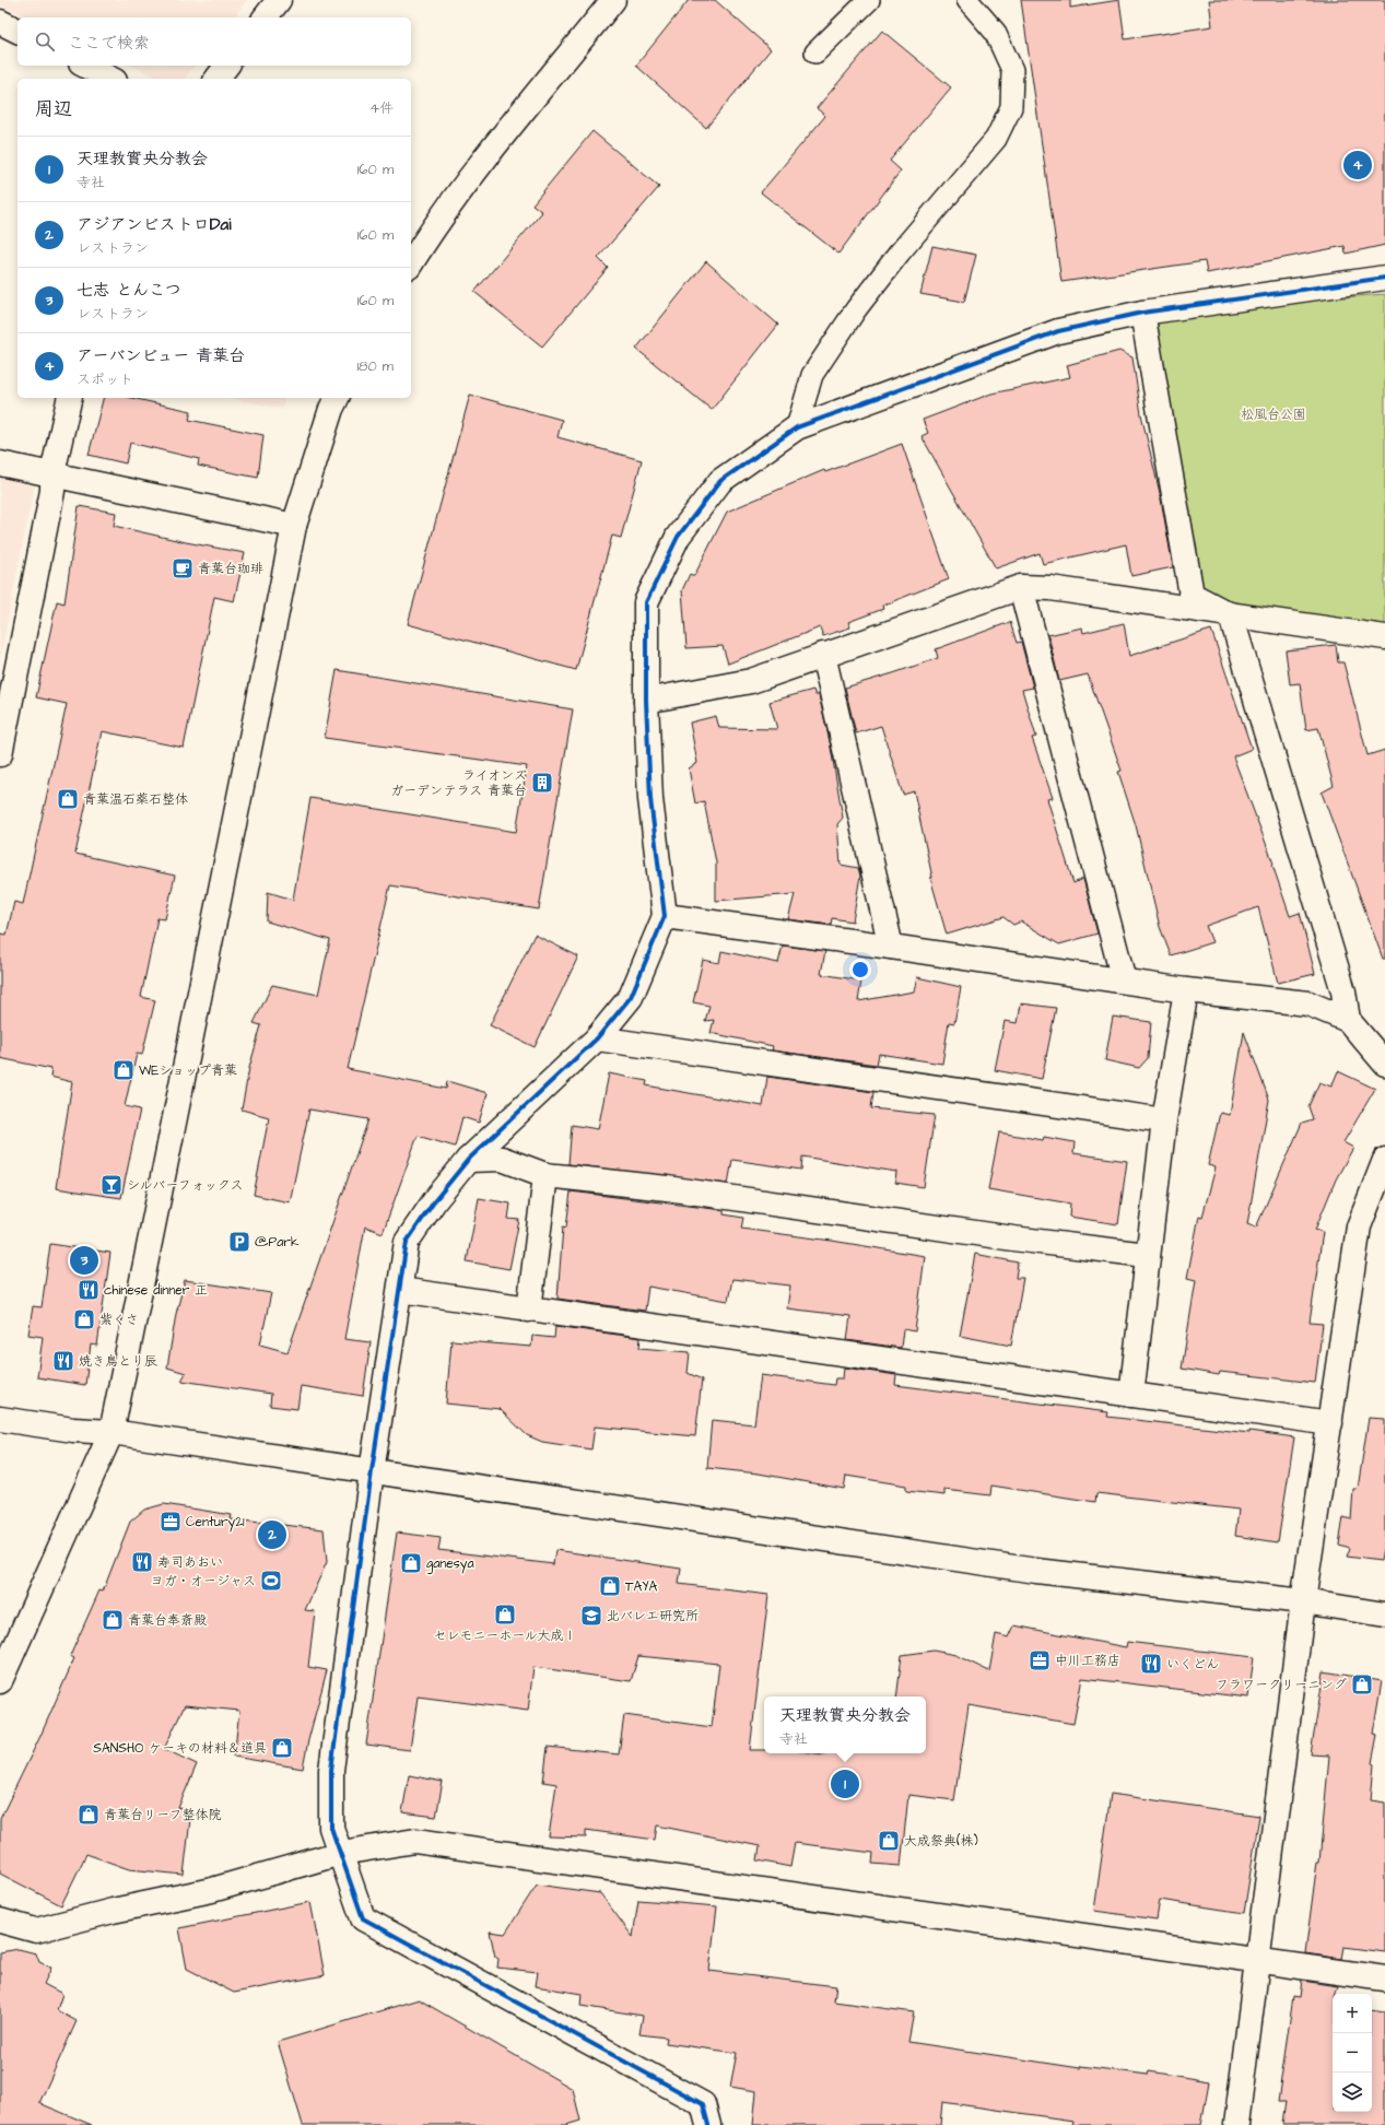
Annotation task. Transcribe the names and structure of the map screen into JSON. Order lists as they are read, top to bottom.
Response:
{
  "parks": ["松風台公園"],
  "places": {
    "cafe": ["青葉台珈琲"],
    "building": ["ライオンズ ガーデンテラス 青葉台"],
    "shop": [
      "青葉温石薬石整体",
      "WEショップ青葉",
      "紫くさ",
      "ganesya",
      "TAYA",
      "セレモニーホール大成Ｉ",
      "青葉台奉斎殿",
      "フラワークリーニング",
      "SANSHO ケーキの材料＆道具",
      "青葉台リーフ整体院",
      "大成祭典(株)"
    ],
    "bar": ["シルバーフォックス"],
    "parking": ["@Park"],
    "restaurant": [
      "chinese dinner 正",
      "焼き鳥とり辰",
      "寿司あおい",
      "いくどん"
    ],
    "office": ["Century21", "中川工務店"],
    "sports": ["ヨガ・オージャス"],
    "school or university": ["北バレエ研究所"]
  },
  "page": {
    "search": "ここで検索",
    "heading": ["周辺", "4件"],
    "list": [
      {
        "mark": "1",
        "name": "天理教實央分教会",
        "note": "寺社",
        "value": "160 m"
      },
      {
        "mark": "2",
        "name": "アジアンビストロDai",
        "note": "レストラン",
        "value": "160 m"
      },
      {
        "mark": "3",
        "name": "七志 とんこつ",
        "note": "レストラン",
        "value": "160 m"
      },
      {
        "mark": "4",
        "name": "アーバンビュー 青葉台",
        "note": "スポット",
        "value": "180 m"
      }
    ],
    "pins": [
      "4",
      "3",
      "2",
      "1"
    ],
    "popup": ["天理教實央分教会", "寺社"],
    "map_buttons": ["+", "−"]
  }
}
